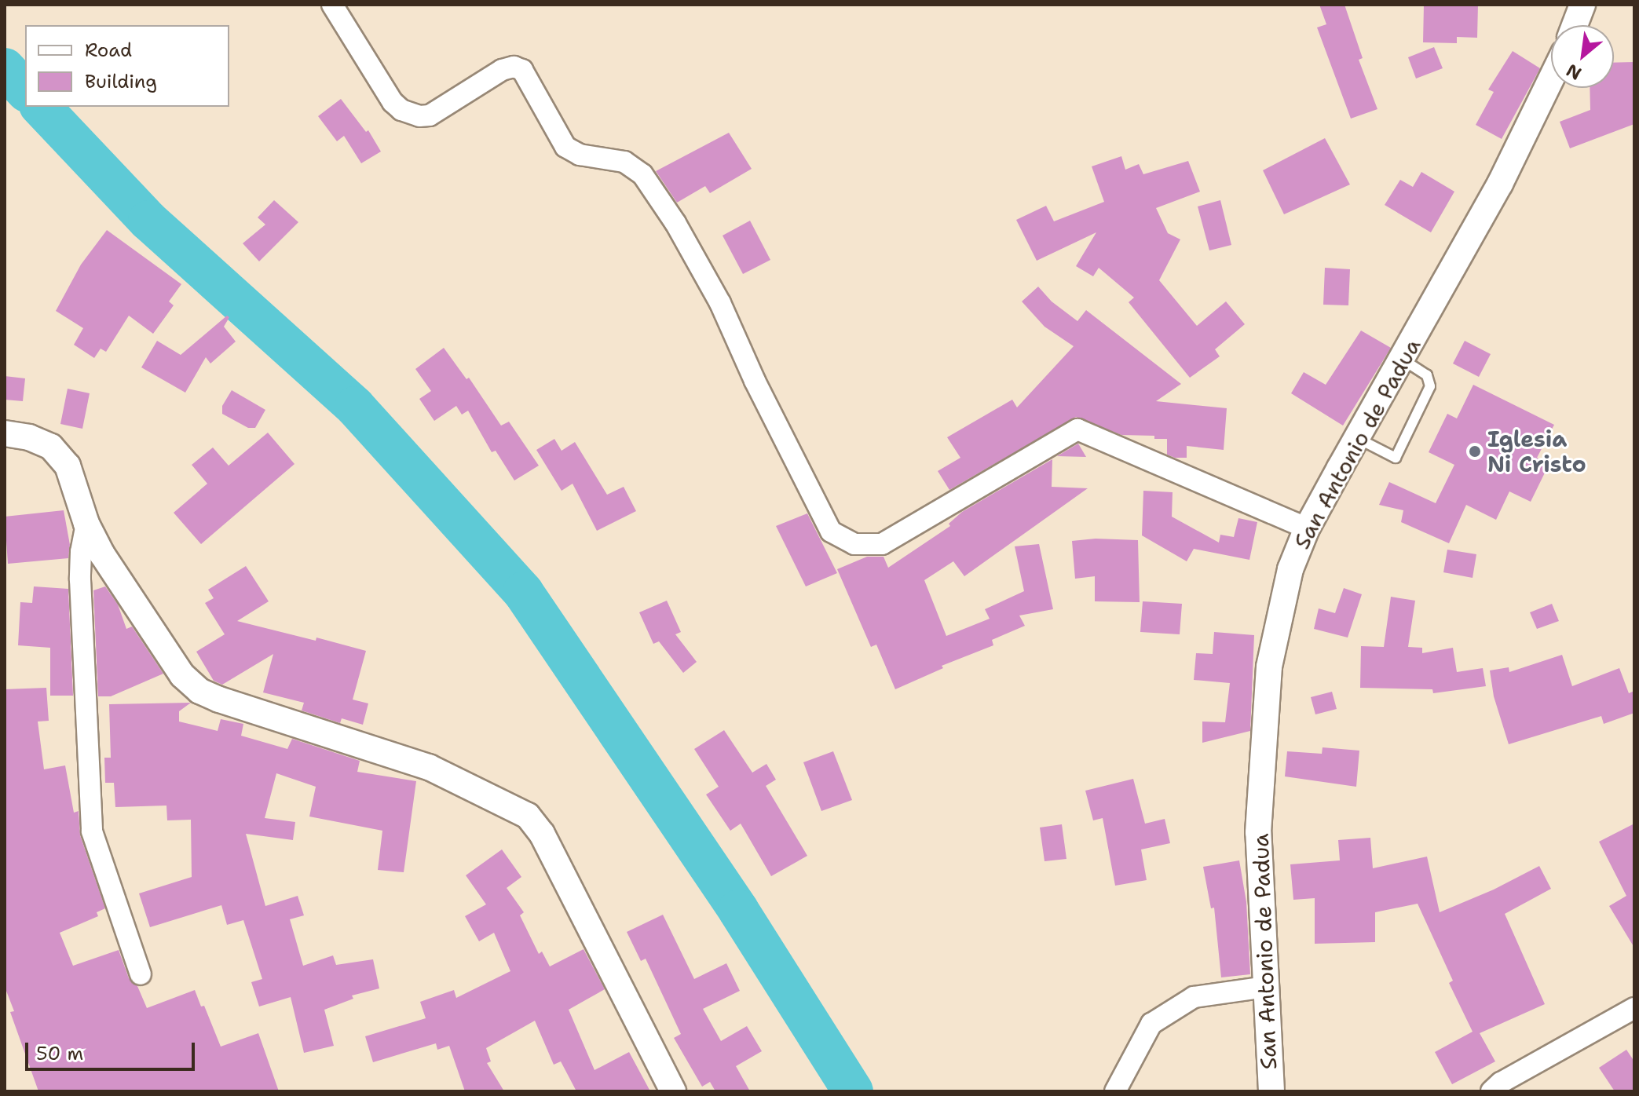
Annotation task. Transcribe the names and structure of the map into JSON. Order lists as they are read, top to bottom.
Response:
{
  "streets": {
    "street": ["San Antonio de Padua"]
  },
  "places": ["Iglesia Ni Cristo"],
  "legend": ["Road", "Building"],
  "scale_bar": "50 m",
  "north": "bottom left"
}
